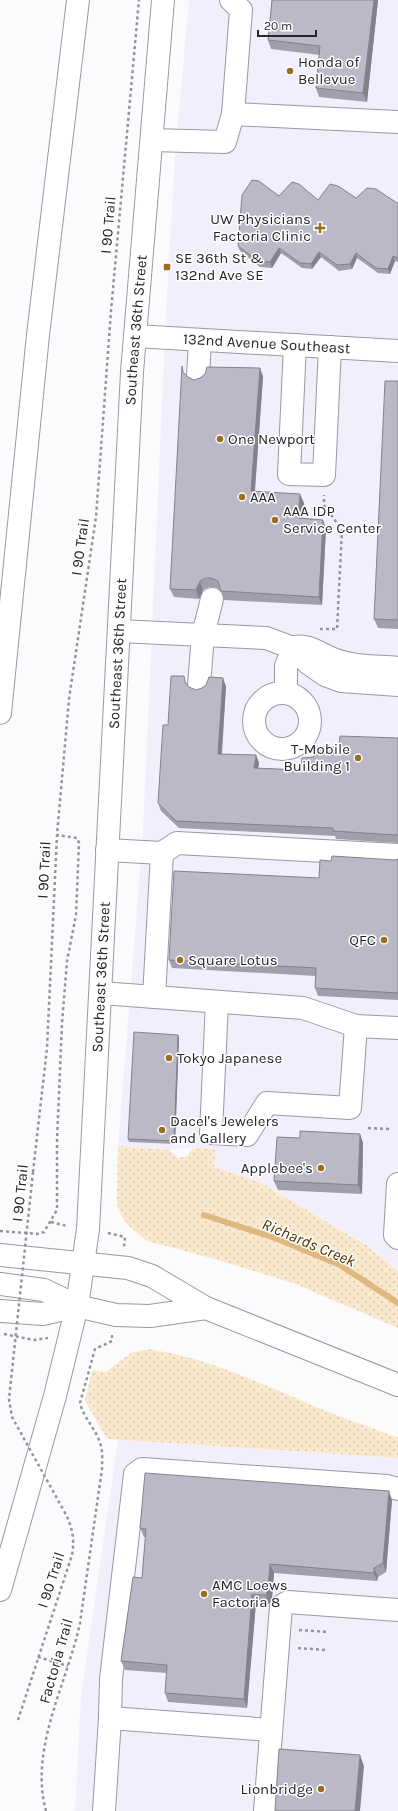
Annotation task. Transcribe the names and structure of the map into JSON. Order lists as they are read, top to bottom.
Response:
{
  "streets": {
    "main road": ["Southeast 36th Street", "132nd Avenue Southeast"],
    "path": ["I 90 Trail", "Factoria Trail"]
  },
  "crossings": [
    ["Southeast 36th Street", "132nd Avenue Southeast"]
  ],
  "water": ["Richards Creek"],
  "places": {
    "other": [
      "Honda of Bellevue",
      "One Newport",
      "AAA",
      "AAA IDP Service Center",
      "T-Mobile Building 1",
      "QFC",
      "Square Lotus",
      "Tokyo Japanese",
      "Dacel's Jewelers and Gallery",
      "Applebee's",
      "AMC Loews Factoria 8",
      "Lionbridge"
    ],
    "health": ["UW Physicians Factoria Clinic"],
    "transit": ["SE 36th St & 132nd Ave SE"]
  },
  "scale_bar": "20 m"
}
